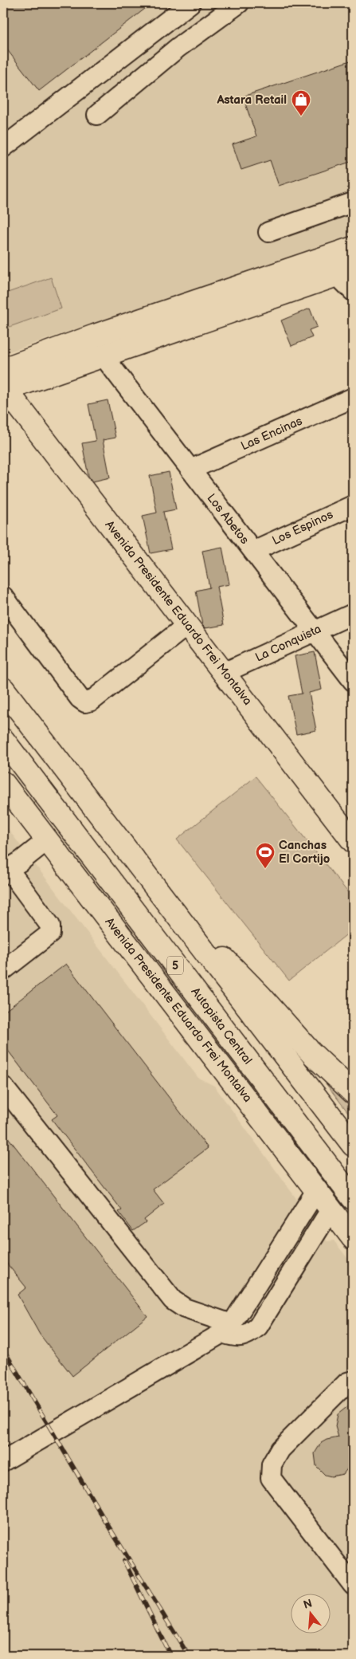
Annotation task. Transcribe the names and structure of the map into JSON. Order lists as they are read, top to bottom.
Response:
{
  "streets": {
    "main road": ["Avenida Presidente Eduardo Frei Montalva", "5", "Autopista Central"],
    "street": [
      "Las Encinas",
      "Los Abetos",
      "Los Espinos",
      "La Conquista"
    ]
  },
  "crossings": [
    ["Las Encinas", "Los Abetos"],
    ["Los Abetos", "Los Espinos"],
    ["Los Abetos", "La Conquista"],
    ["Avenida Presidente Eduardo Frei Montalva", "La Conquista"]
  ],
  "places": {
    "shop": ["Astara Retail"],
    "sports": ["Canchas El Cortijo"]
  },
  "north": "top"
}
